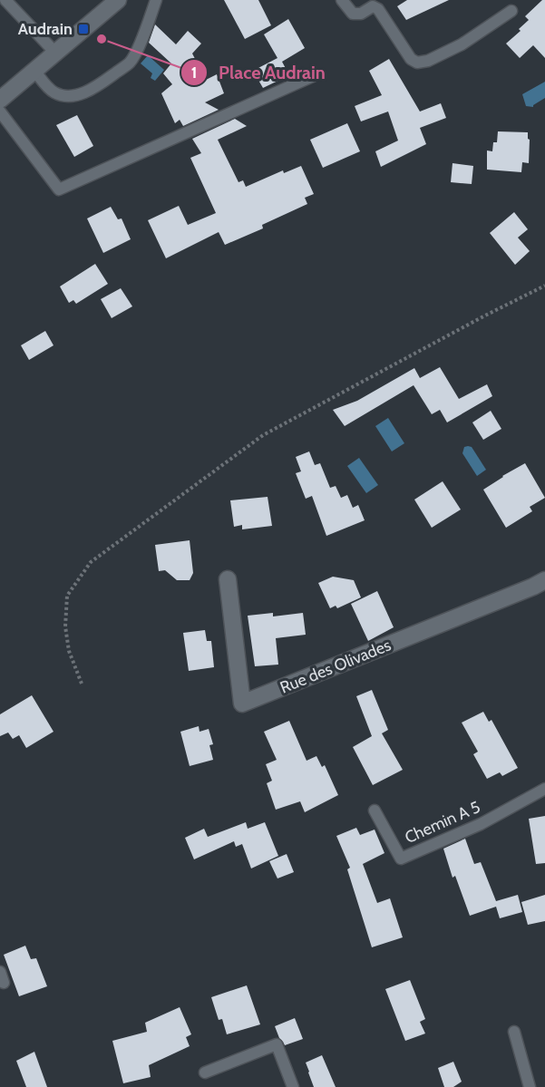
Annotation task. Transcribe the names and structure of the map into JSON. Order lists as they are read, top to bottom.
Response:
{
  "streets": {
    "street": ["Rue des Olivades"],
    "lane": ["Chemin A 5"]
  },
  "places": {
    "transit": ["Audrain"],
    "other": ["Place Audrain"]
  }
}
